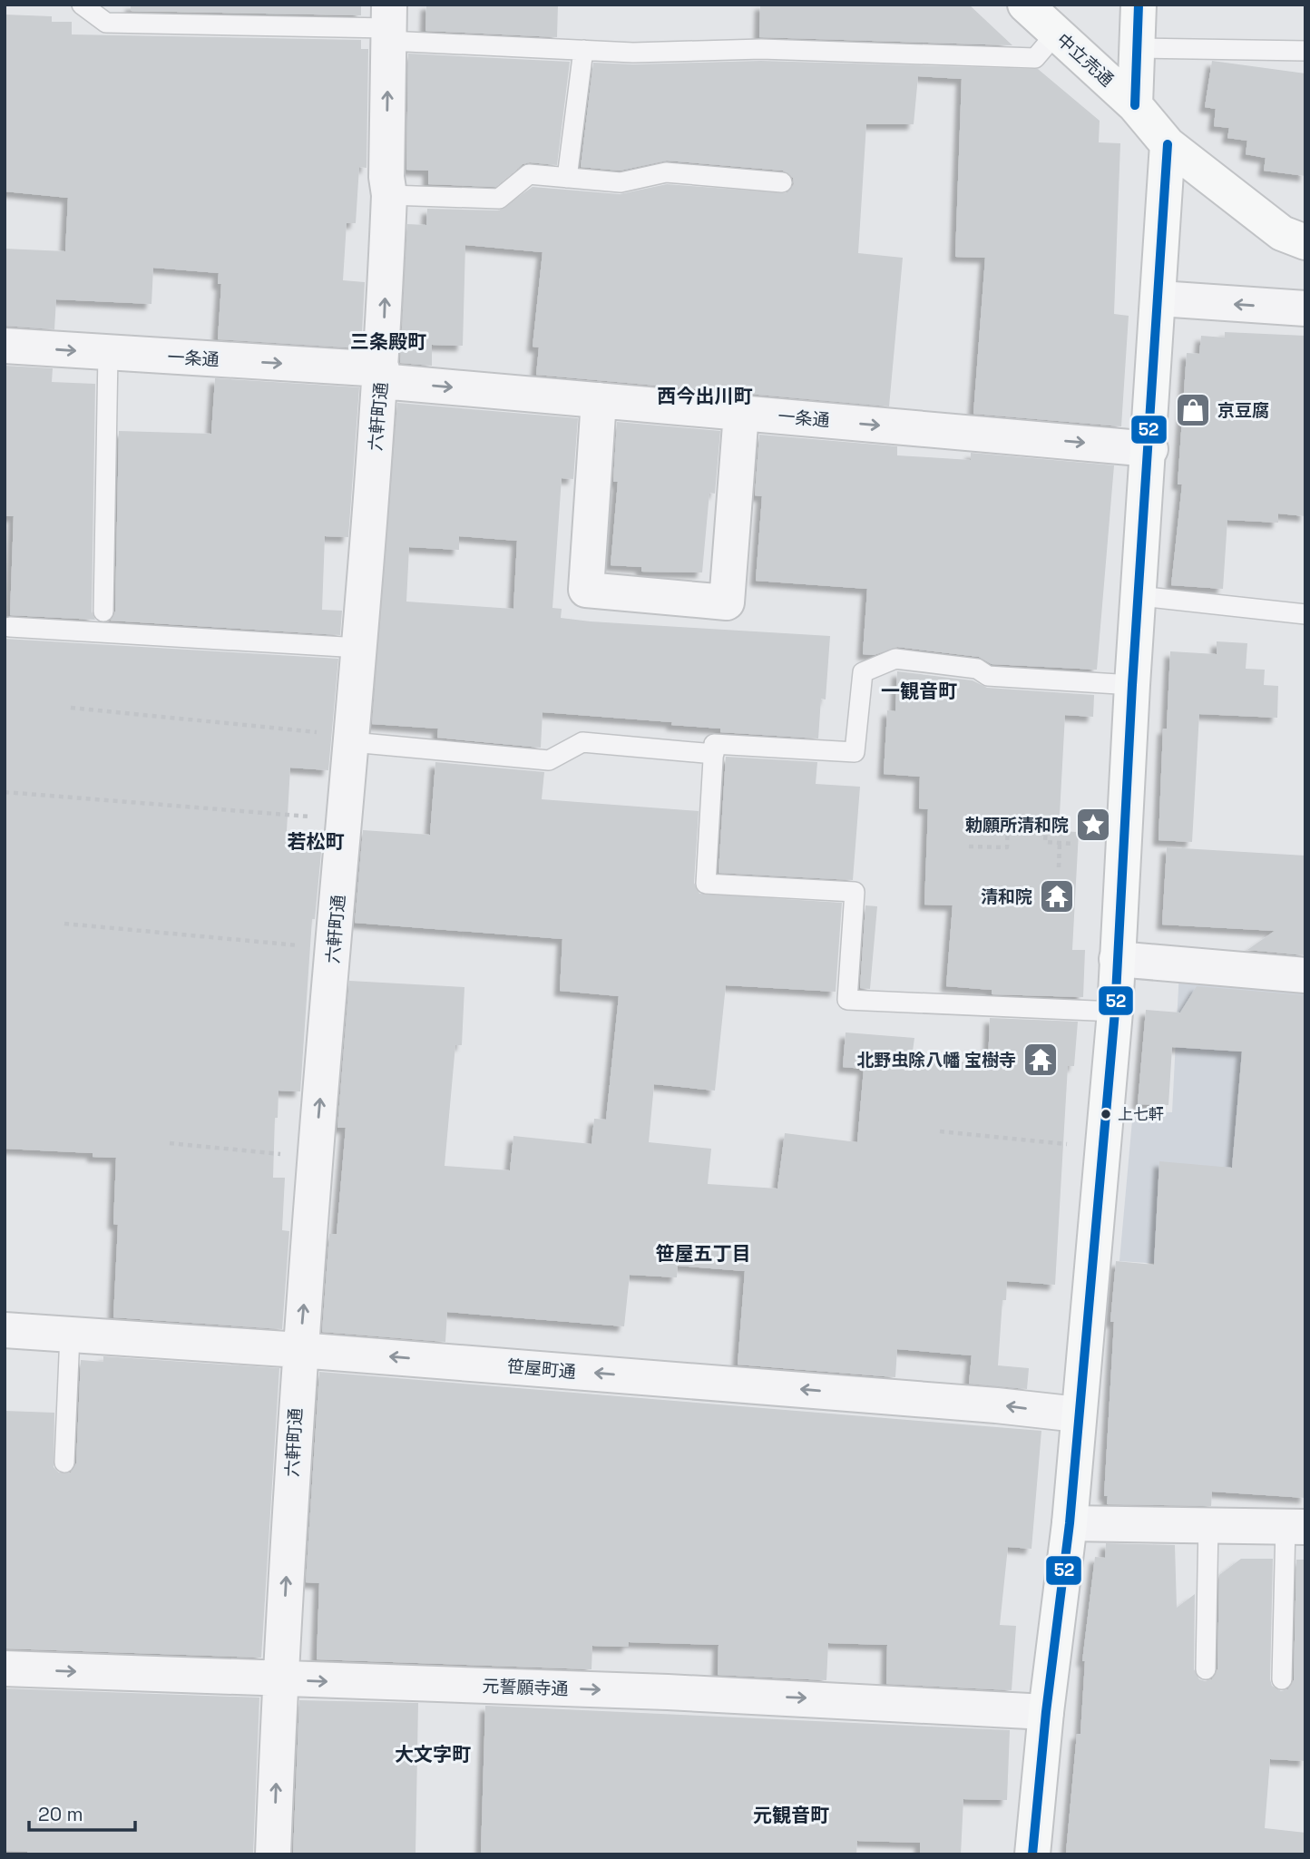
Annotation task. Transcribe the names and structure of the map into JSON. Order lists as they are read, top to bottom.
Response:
{
  "streets": {
    "street": [
      "中立売通",
      "一条通",
      "六軒町通",
      "笹屋町通",
      "元誓願寺通"
    ]
  },
  "crossings": [
    ["一条通", "六軒町通"],
    ["六軒町通", "笹屋町通"],
    ["六軒町通", "元誓願寺通"]
  ],
  "one_way": [
    "一条通",
    "六軒町通",
    "笹屋町通",
    "元誓願寺通"
  ],
  "districts": [
    "三条殿町",
    "西今出川町",
    "一観音町",
    "若松町",
    "笹屋五丁目",
    "大文字町",
    "元観音町"
  ],
  "places": {
    "shop": ["京豆腐"],
    "place": ["勅願所清和院"],
    "temple": ["清和院", "北野虫除八幡 宝樹寺"],
    "other": ["上七軒"]
  },
  "lines": ["transit line 52"],
  "scale_bar": "20 m"
}
